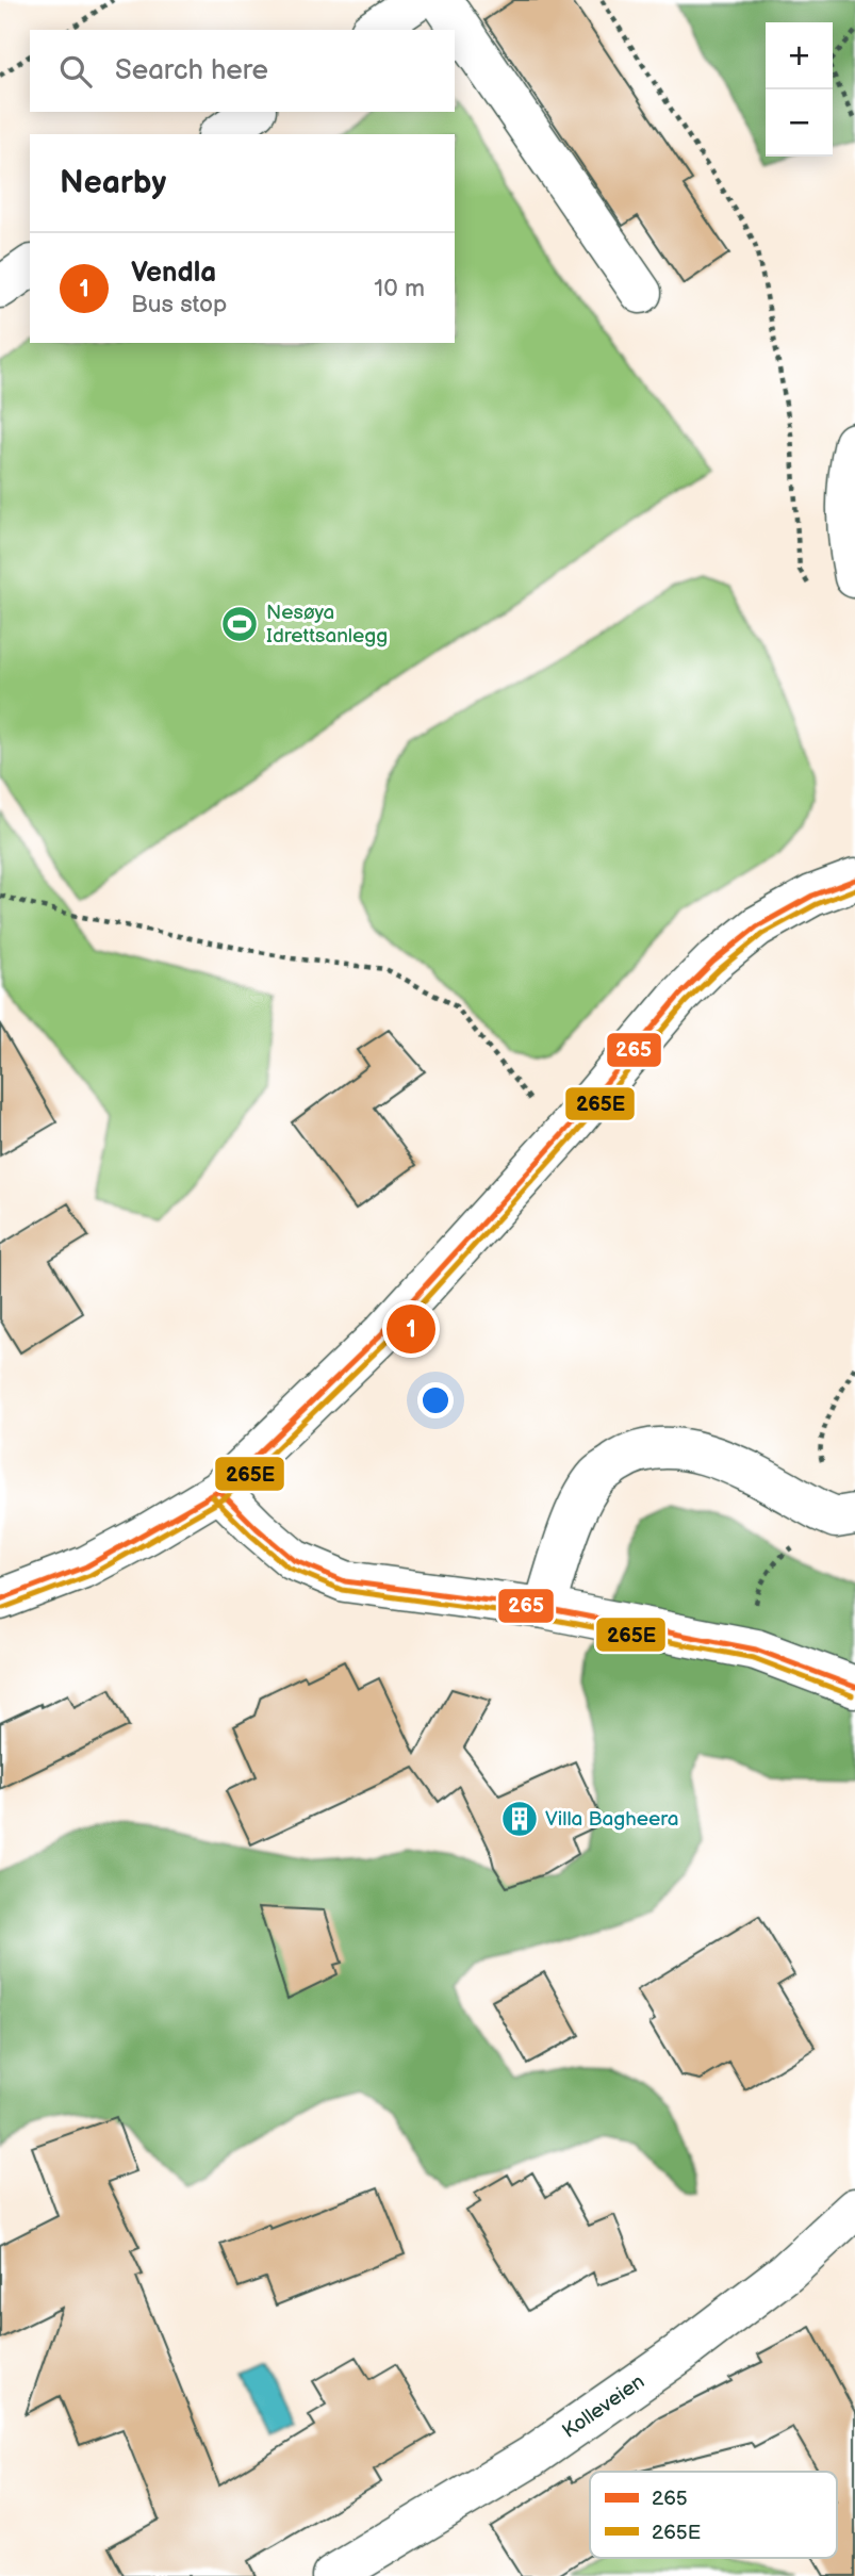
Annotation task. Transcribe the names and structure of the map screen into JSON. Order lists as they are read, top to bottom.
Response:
{
  "streets": {
    "street": ["Kolleveien"]
  },
  "places": {
    "sports": ["Nesøya Idrettsanlegg"],
    "building": ["Villa Bagheera"]
  },
  "lines": ["transit line 265", "transit line 265E"],
  "legend": ["265", "265E"],
  "page": {
    "map_buttons": ["+", "−"],
    "search": "Search here",
    "heading": "Nearby",
    "list": [
      {
        "mark": "1",
        "name": "Vendla",
        "note": "Bus stop",
        "value": "10 m"
      }
    ],
    "pins": "1"
  }
}
